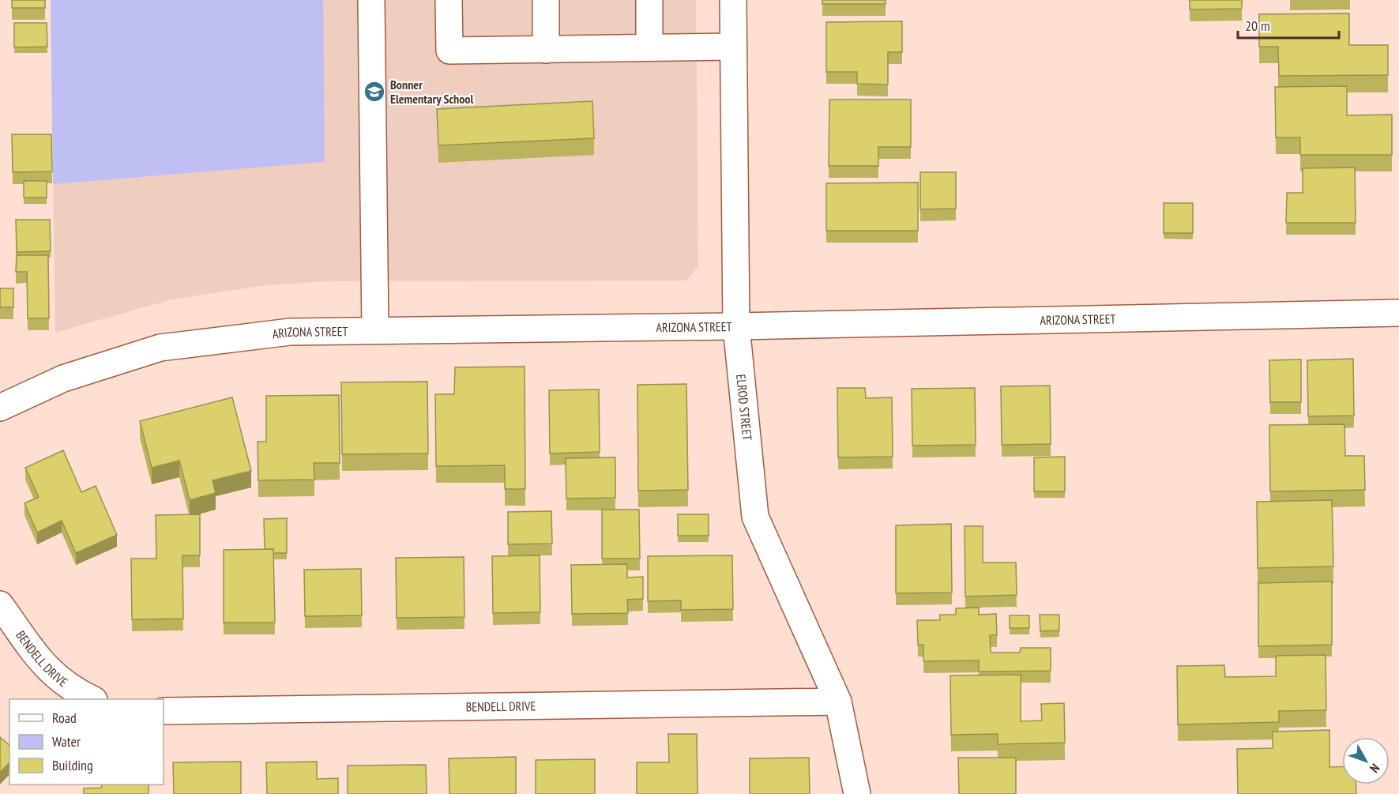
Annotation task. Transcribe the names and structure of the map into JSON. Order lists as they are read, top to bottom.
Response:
{
  "streets": {
    "street": ["ARIZONA STREET", "ELROD STREET", "BENDELL DRIVE"]
  },
  "crossings": [
    ["ARIZONA STREET", "ELROD STREET"],
    ["ELROD STREET", "BENDELL DRIVE"]
  ],
  "places": {
    "school or university": ["Bonner Elementary School"]
  },
  "legend": ["Road", "Water", "Building"],
  "scale_bar": "20 m",
  "north": "bottom right"
}
